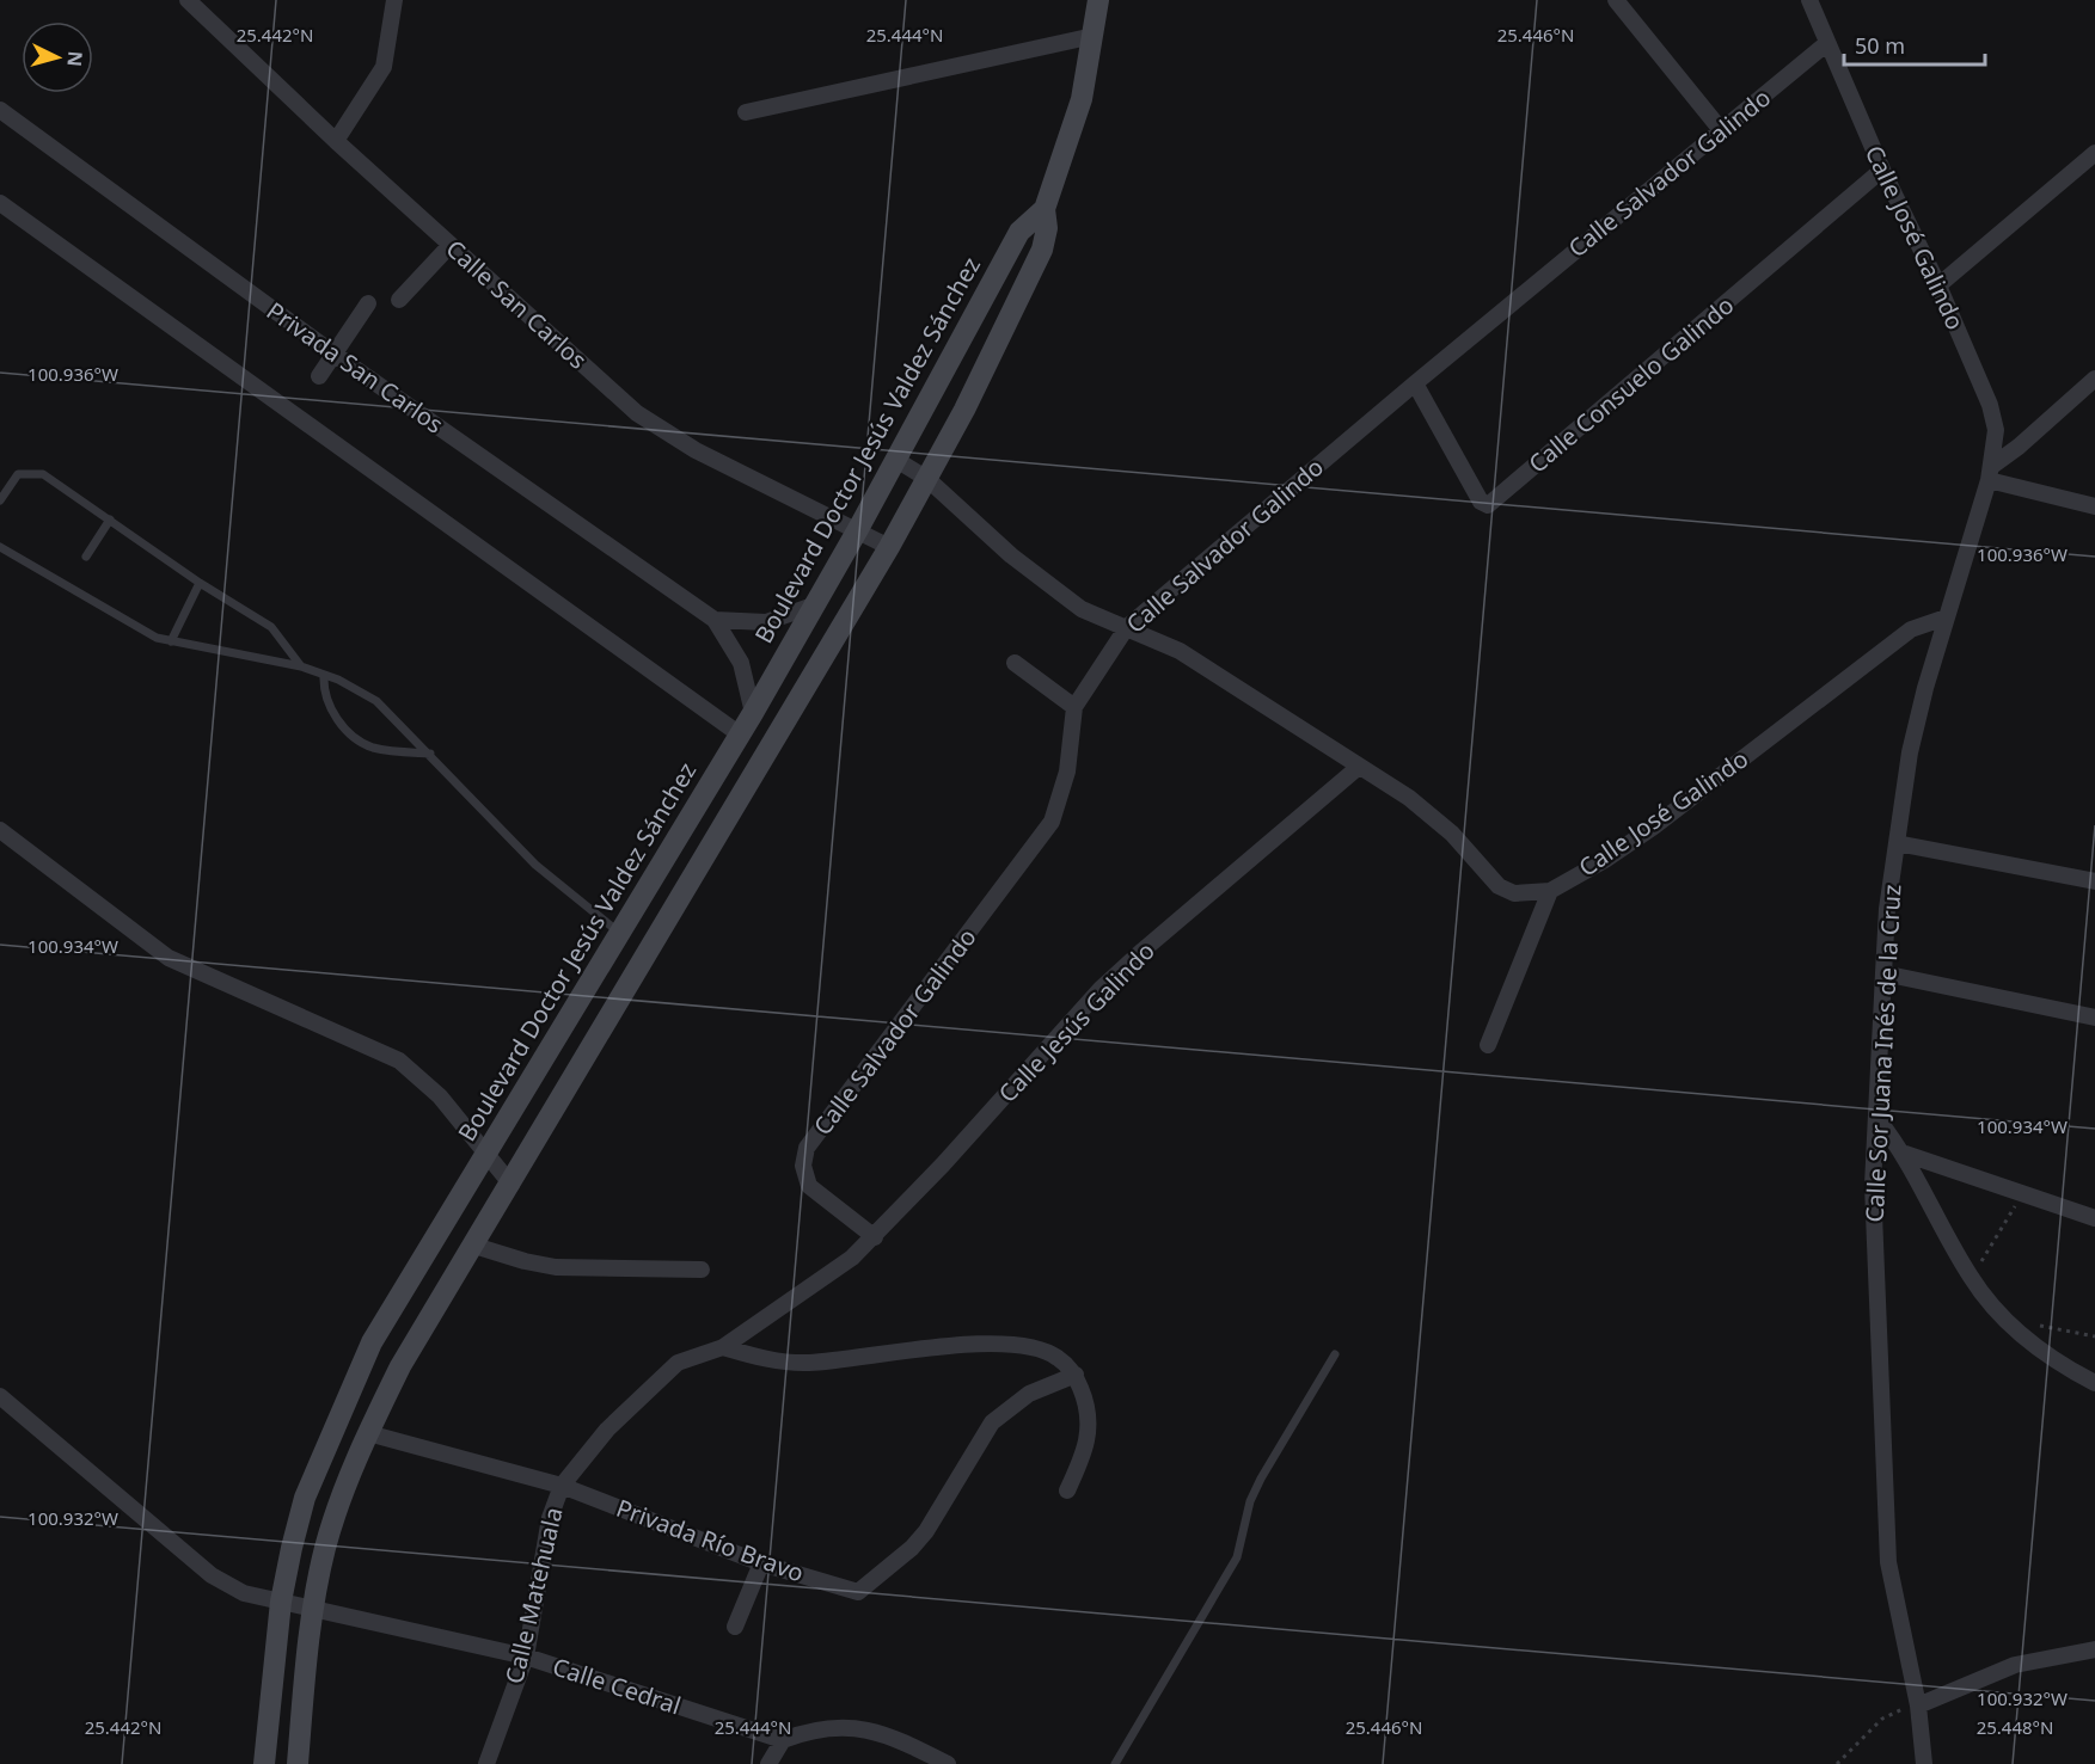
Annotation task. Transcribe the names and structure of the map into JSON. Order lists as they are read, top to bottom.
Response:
{
  "streets": {
    "main road": ["Boulevard Doctor Jesús Valdez Sánchez"],
    "street": [
      "Calle Salvador Galindo",
      "Calle José Galindo",
      "Calle San Carlos",
      "Privada San Carlos",
      "Calle Consuelo Galindo",
      "Calle Jesús Galindo",
      "Calle Sor Juana Inés de la Cruz",
      "Privada Río Bravo",
      "Calle Matehuala",
      "Calle Cedral"
    ]
  },
  "crossings": [
    ["Calle Salvador Galindo", "Calle José Galindo"],
    ["Calle Salvador Galindo", "Calle Consuelo Galindo"],
    ["Calle Salvador Galindo", "Calle Jesús Galindo"],
    ["Calle Salvador Galindo", "Calle Matehuala"],
    ["Calle José Galindo", "Calle Consuelo Galindo"],
    ["Calle José Galindo", "Boulevard Doctor Jesús Valdez Sánchez"],
    ["Calle José Galindo", "Calle Jesús Galindo"],
    ["Calle José Galindo", "Calle Sor Juana Inés de la Cruz"],
    ["Calle San Carlos", "Boulevard Doctor Jesús Valdez Sánchez"],
    ["Privada San Carlos", "Boulevard Doctor Jesús Valdez Sánchez"],
    ["Boulevard Doctor Jesús Valdez Sánchez", "Privada Río Bravo"],
    ["Boulevard Doctor Jesús Valdez Sánchez", "Calle Cedral"],
    ["Calle Jesús Galindo", "Calle Matehuala"],
    ["Privada Río Bravo", "Calle Matehuala"],
    ["Calle Matehuala", "Calle Cedral"]
  ],
  "scale_bar": "50 m",
  "north": "right",
  "coordinates": [
    "25.442°N",
    "25.444°N",
    "25.446°N",
    "100.936°W",
    "100.934°W",
    "100.932°W",
    "25.448°N"
  ]
}
